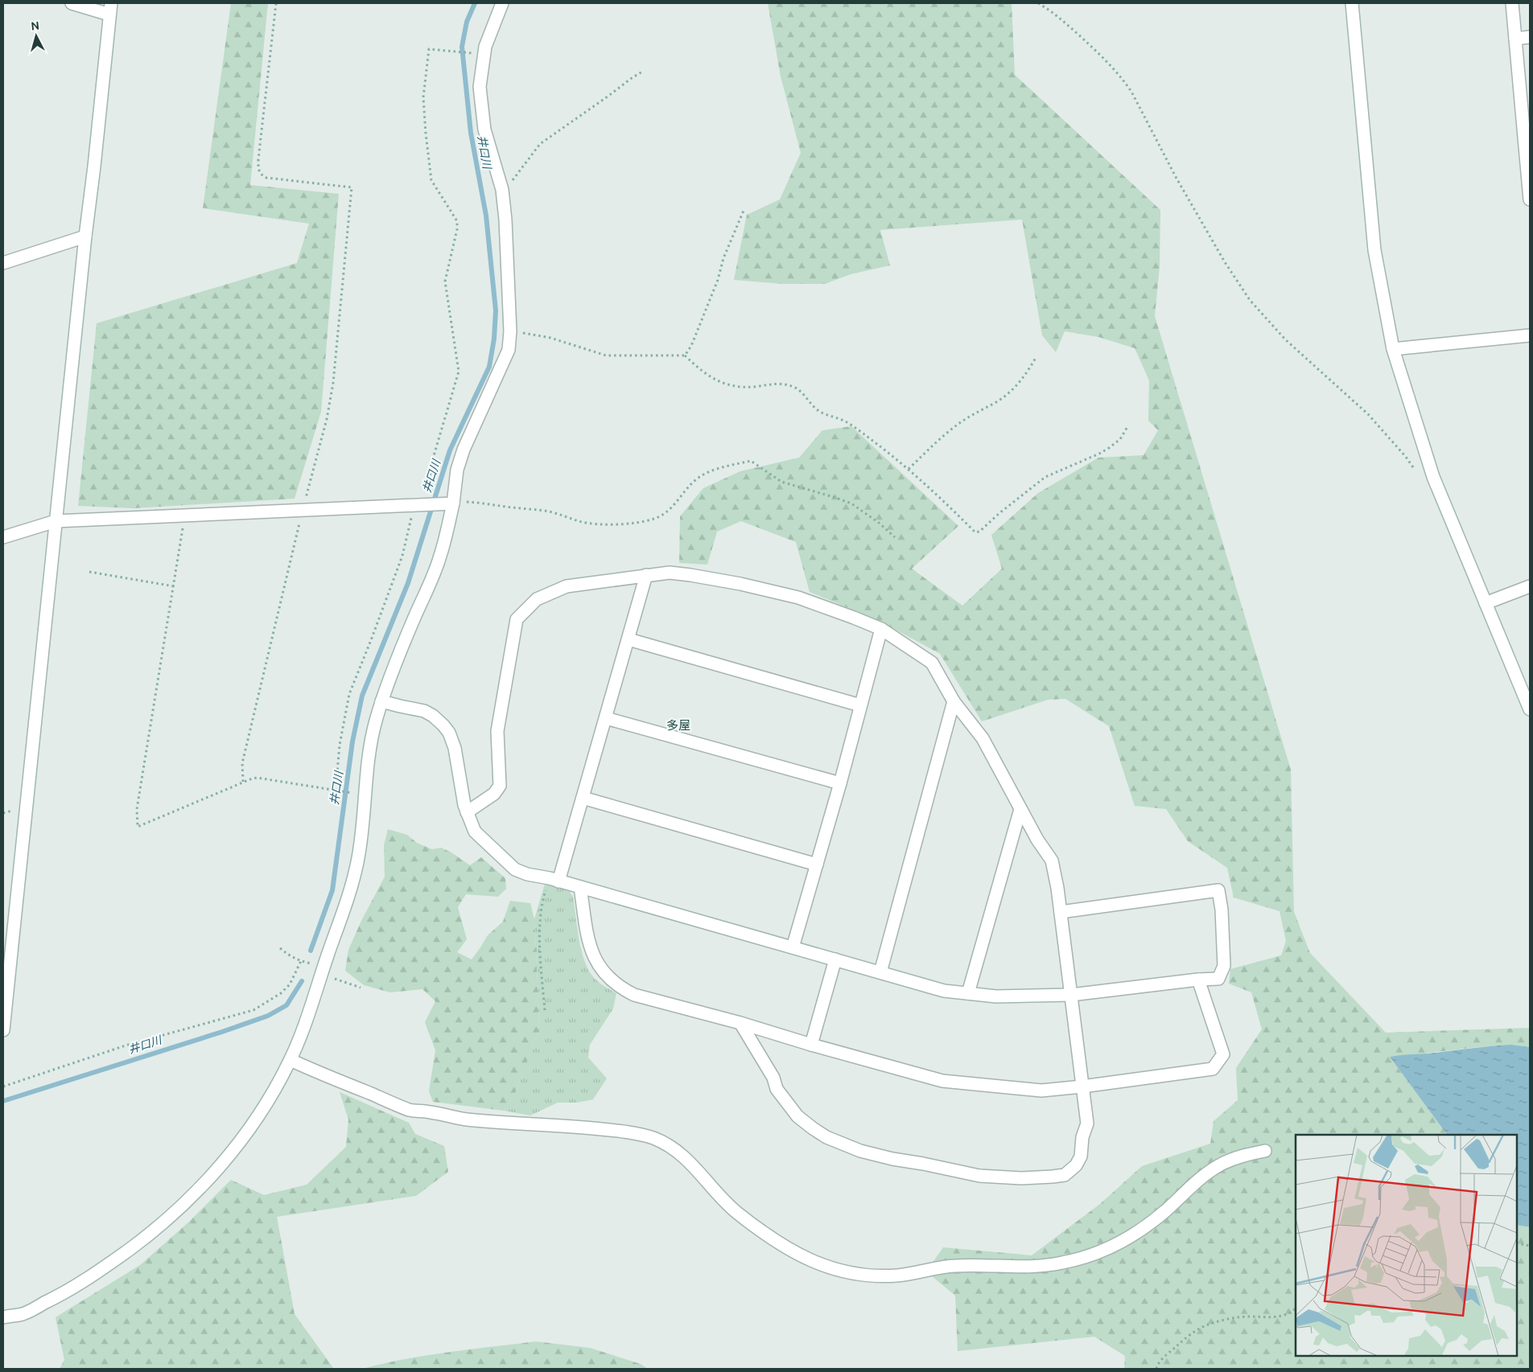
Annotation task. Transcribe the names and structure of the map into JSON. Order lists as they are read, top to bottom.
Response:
{
  "districts": ["多屋"],
  "water": ["井口川"],
  "north": "top"
}
